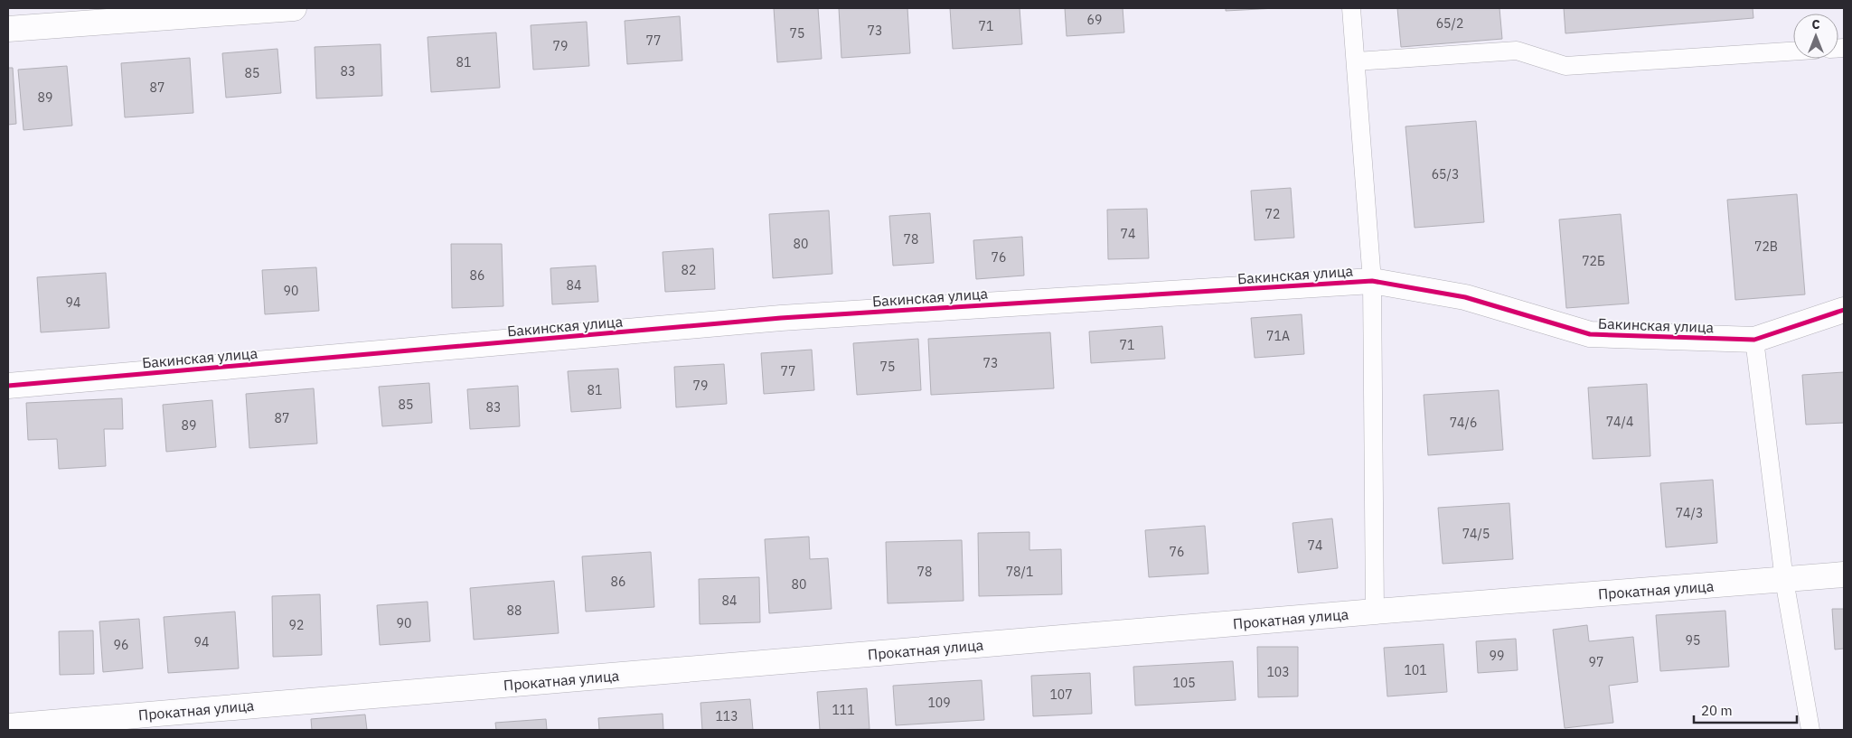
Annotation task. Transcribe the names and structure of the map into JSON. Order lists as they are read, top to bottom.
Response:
{
  "streets": {
    "street": ["Бакинская улица", "Прокатная улица"]
  },
  "house_numbers": [
    "69",
    "65/2",
    "71",
    "73",
    "75",
    "77",
    "79",
    "81",
    "83",
    "85",
    "87",
    "89",
    "65/3",
    "72",
    "74",
    "78",
    "80",
    "72В",
    "76",
    "72Б",
    "82",
    "86",
    "84",
    "90",
    "94",
    "71А",
    "71",
    "73",
    "75",
    "77",
    "79",
    "81",
    "85",
    "83",
    "87",
    "74/4",
    "74/6",
    "89",
    "74/3",
    "74/5",
    "74",
    "76",
    "78",
    "78/1",
    "86",
    "80",
    "84",
    "88",
    "90",
    "92",
    "95",
    "94",
    "96",
    "99",
    "97",
    "101",
    "103",
    "105",
    "107",
    "109",
    "111",
    "113"
  ],
  "scale_bar": "20 m",
  "north": "top"
}
